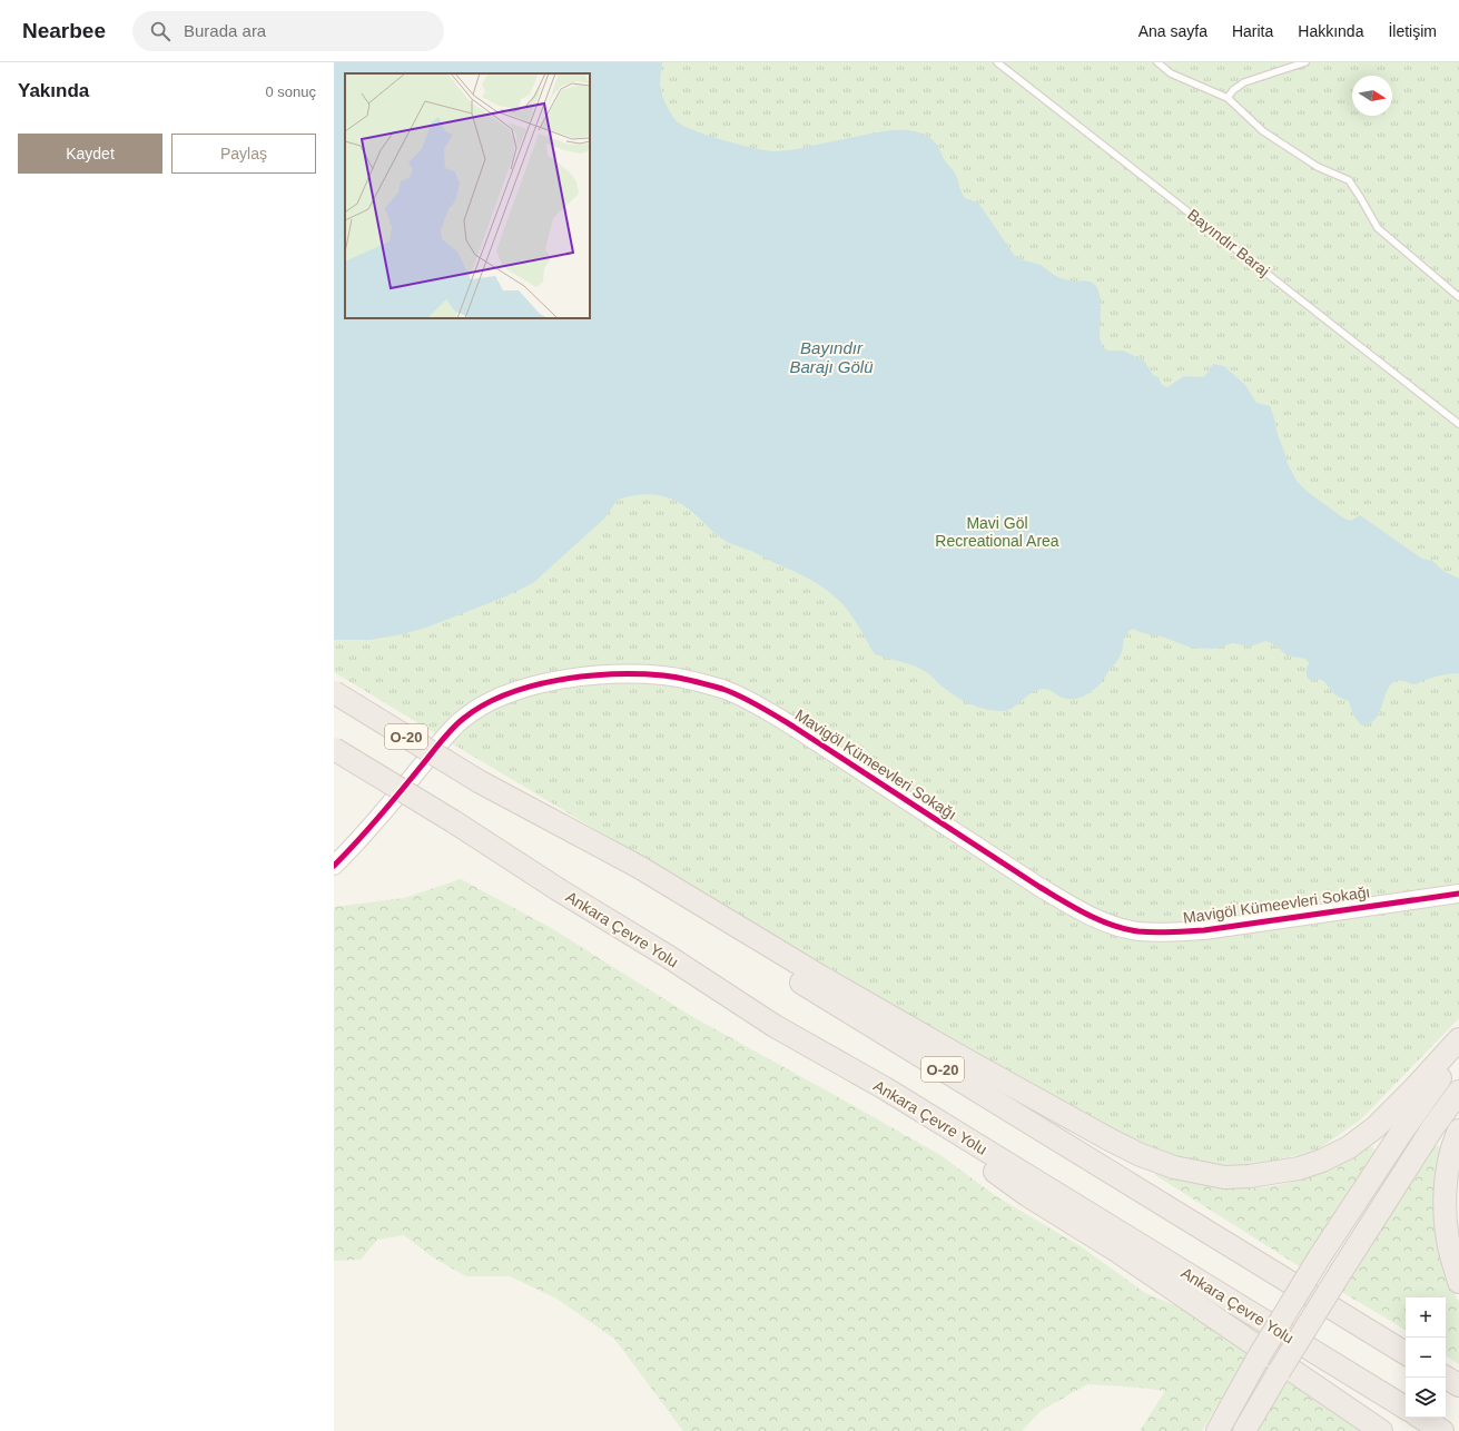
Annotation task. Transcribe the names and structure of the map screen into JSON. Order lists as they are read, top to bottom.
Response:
{
  "streets": {
    "highway": ["O-20", "Ankara Çevre Yolu"],
    "street": ["Mavigöl Kümeevleri Sokağı"],
    "lane": ["Bayındır Baraj"]
  },
  "water": ["Bayındır Barajı Gölü"],
  "parks": ["Mavi Göl Recreational Area"],
  "north": "right",
  "page": {
    "header": "Nearbee",
    "search": "Burada ara",
    "nav": [
      "Ana sayfa",
      "Harita",
      "Hakkında",
      "İletişim"
    ],
    "heading": ["Yakında", "0 sonuç"],
    "buttons": ["Kaydet", "Paylaş"],
    "map_buttons": ["+", "−"]
  }
}
